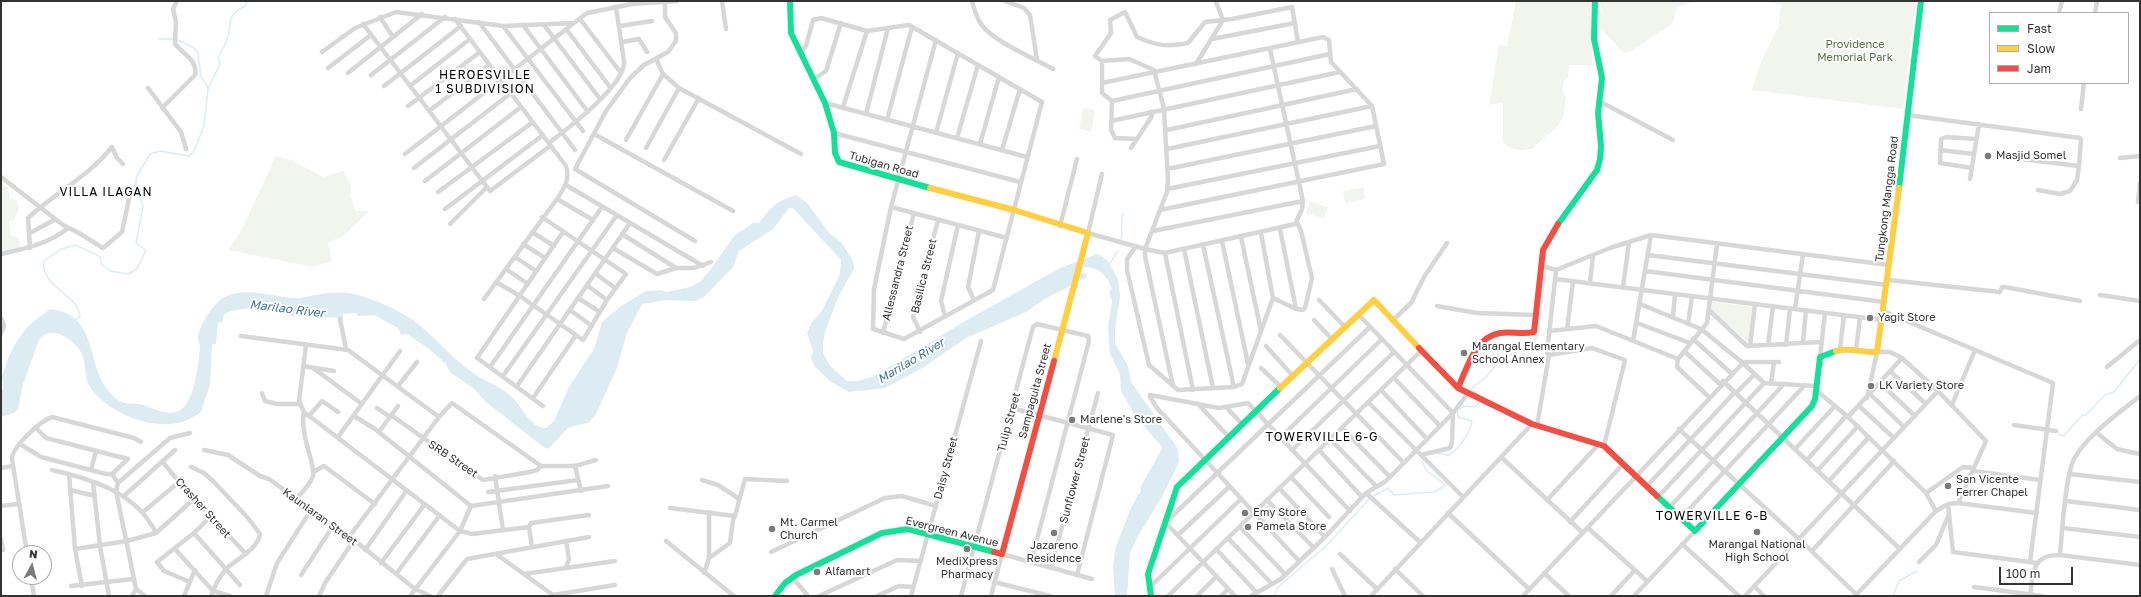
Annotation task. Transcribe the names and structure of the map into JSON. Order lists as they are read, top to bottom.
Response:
{
  "streets": {
    "street": [
      "Tubigan Road",
      "Tungkong Mangga Road",
      "Allessandra Street",
      "Basilica Street",
      "Sampaguita Street",
      "Tulip Street",
      "SRB Street",
      "Daisy Street",
      "Sunflower Street",
      "Crasher Street",
      "Kaunlaran Street",
      "Evergreen Avenue"
    ]
  },
  "crossings": [
    ["Tubigan Road", "Sampaguita Street"],
    ["Sampaguita Street", "Tulip Street"],
    ["Sampaguita Street", "Evergreen Avenue"],
    ["Tulip Street", "Evergreen Avenue"],
    ["Daisy Street", "Evergreen Avenue"],
    ["Sunflower Street", "Evergreen Avenue"]
  ],
  "districts": [
    "HEROESVILLE 1 SUBDIVISION",
    "VILLA ILAGAN",
    "TOWERVILLE 6-G",
    "TOWERVILLE 6-B"
  ],
  "water": ["Marilao River"],
  "parks": ["Providence Memorial Park"],
  "places": [
    "Masjid Somel",
    "Yagit Store",
    "Marangal Elementary School Annex",
    "LK Variety Store",
    "Marlene's Store",
    "San Vicente Ferrer Chapel",
    "Emy Store",
    "Pamela Store",
    "Mt. Carmel Church",
    "Marangal National High School",
    "Jazareno Residence",
    "MediXpress Pharmacy",
    "Alfamart"
  ],
  "legend": ["Fast", "Slow", "Jam"],
  "scale_bar": "100 m",
  "north": "top"
}
